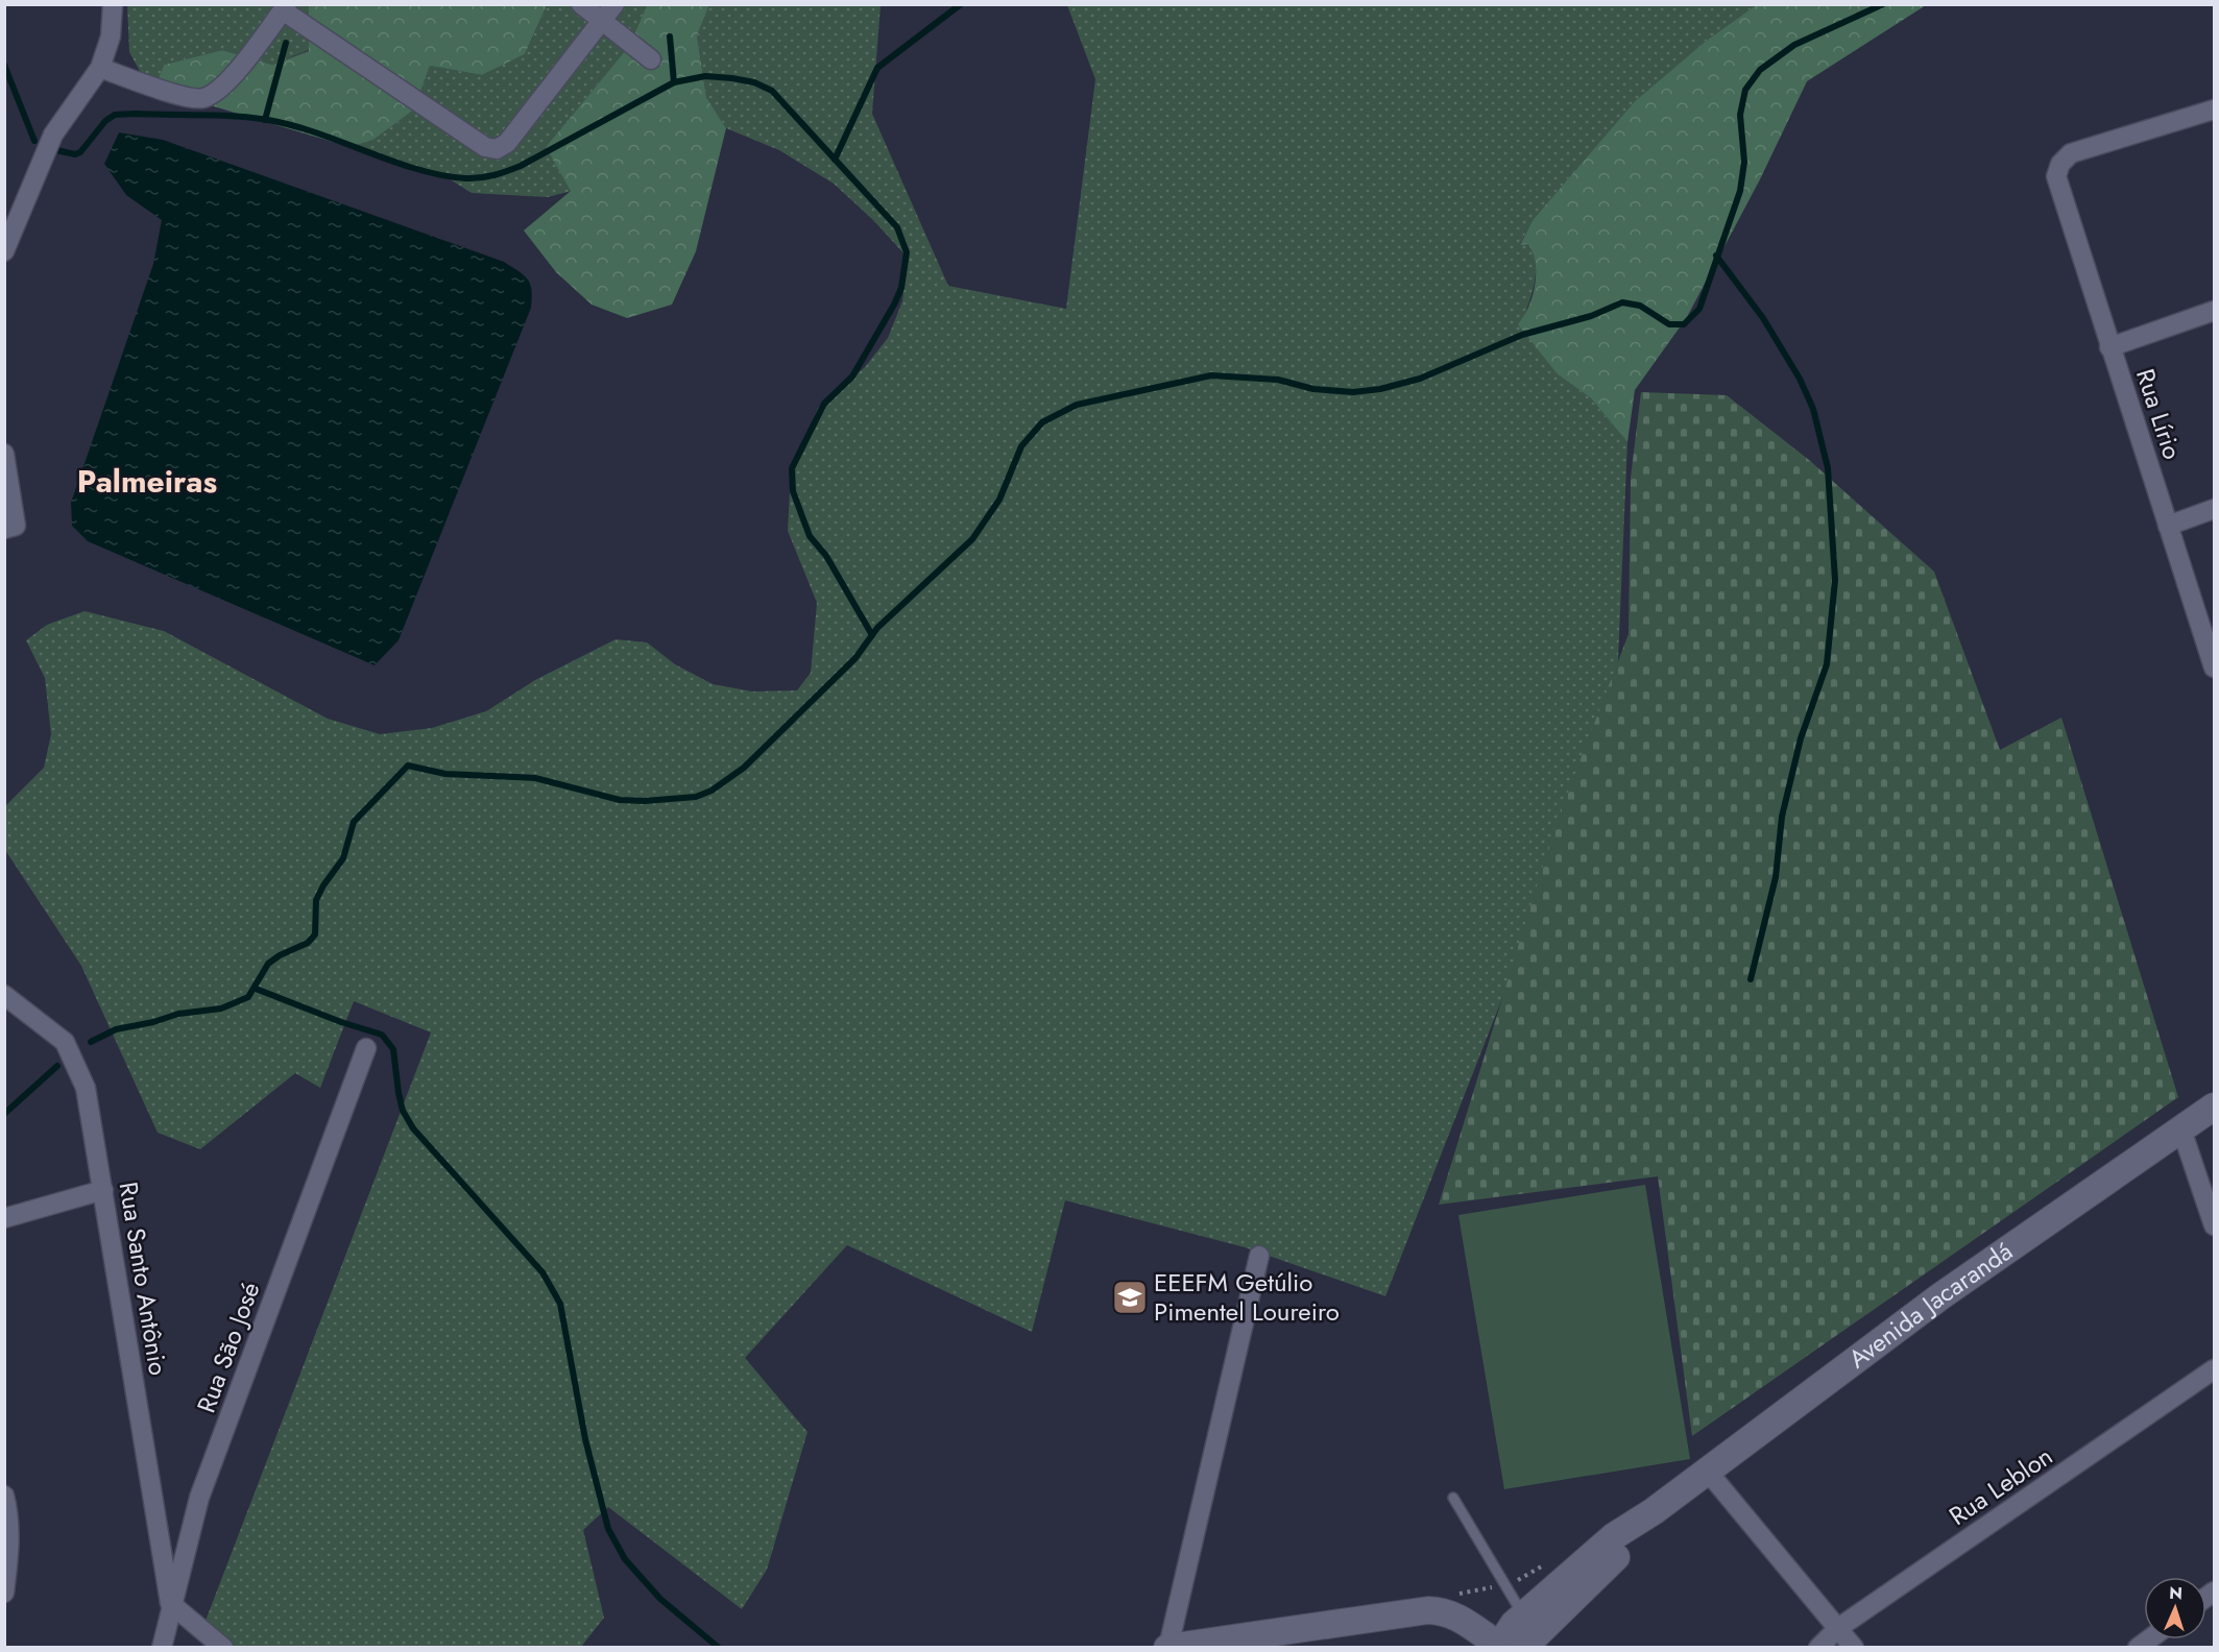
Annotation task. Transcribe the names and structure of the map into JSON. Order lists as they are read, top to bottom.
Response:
{
  "streets": {
    "main road": ["Avenida Jacarandá"],
    "street": [
      "Rua Lírio",
      "Rua Santo Antônio",
      "Rua São José",
      "Rua Leblon"
    ]
  },
  "crossings": [
    ["Rua Santo Antônio", "Rua São José"]
  ],
  "districts": ["Palmeiras"],
  "places": {
    "school or university": ["EEEFM Getúlio Pimentel Loureiro"]
  },
  "north": "top"
}
